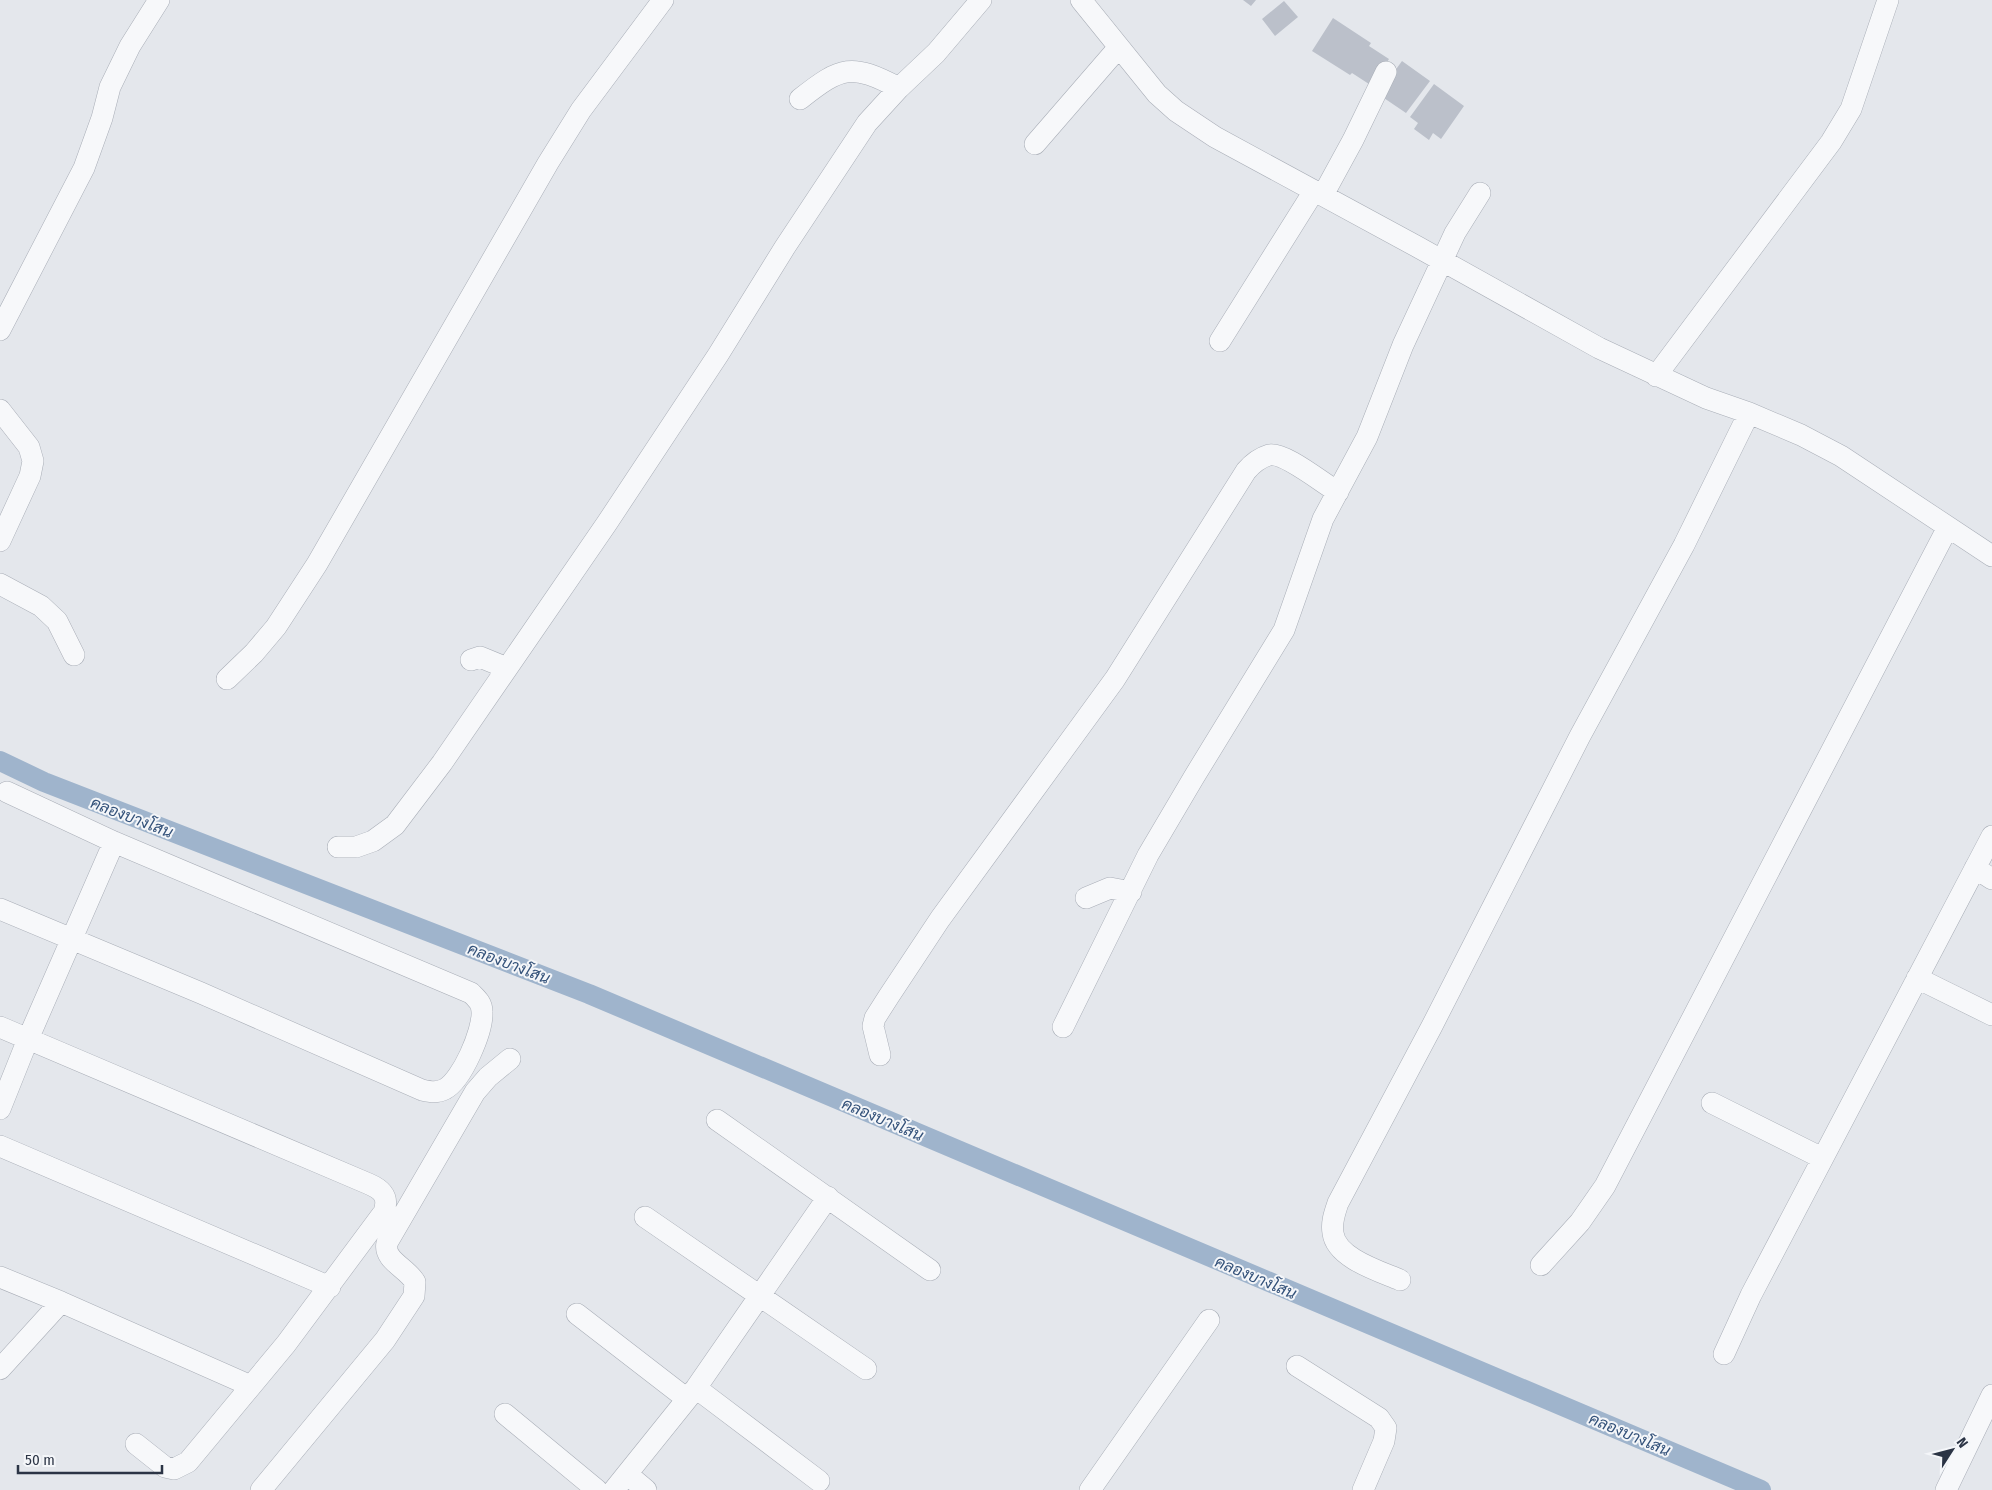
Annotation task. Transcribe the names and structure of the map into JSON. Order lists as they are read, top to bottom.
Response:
{
  "water": ["คลองบางโสน"],
  "scale_bar": "50 m",
  "north": "top right"
}
